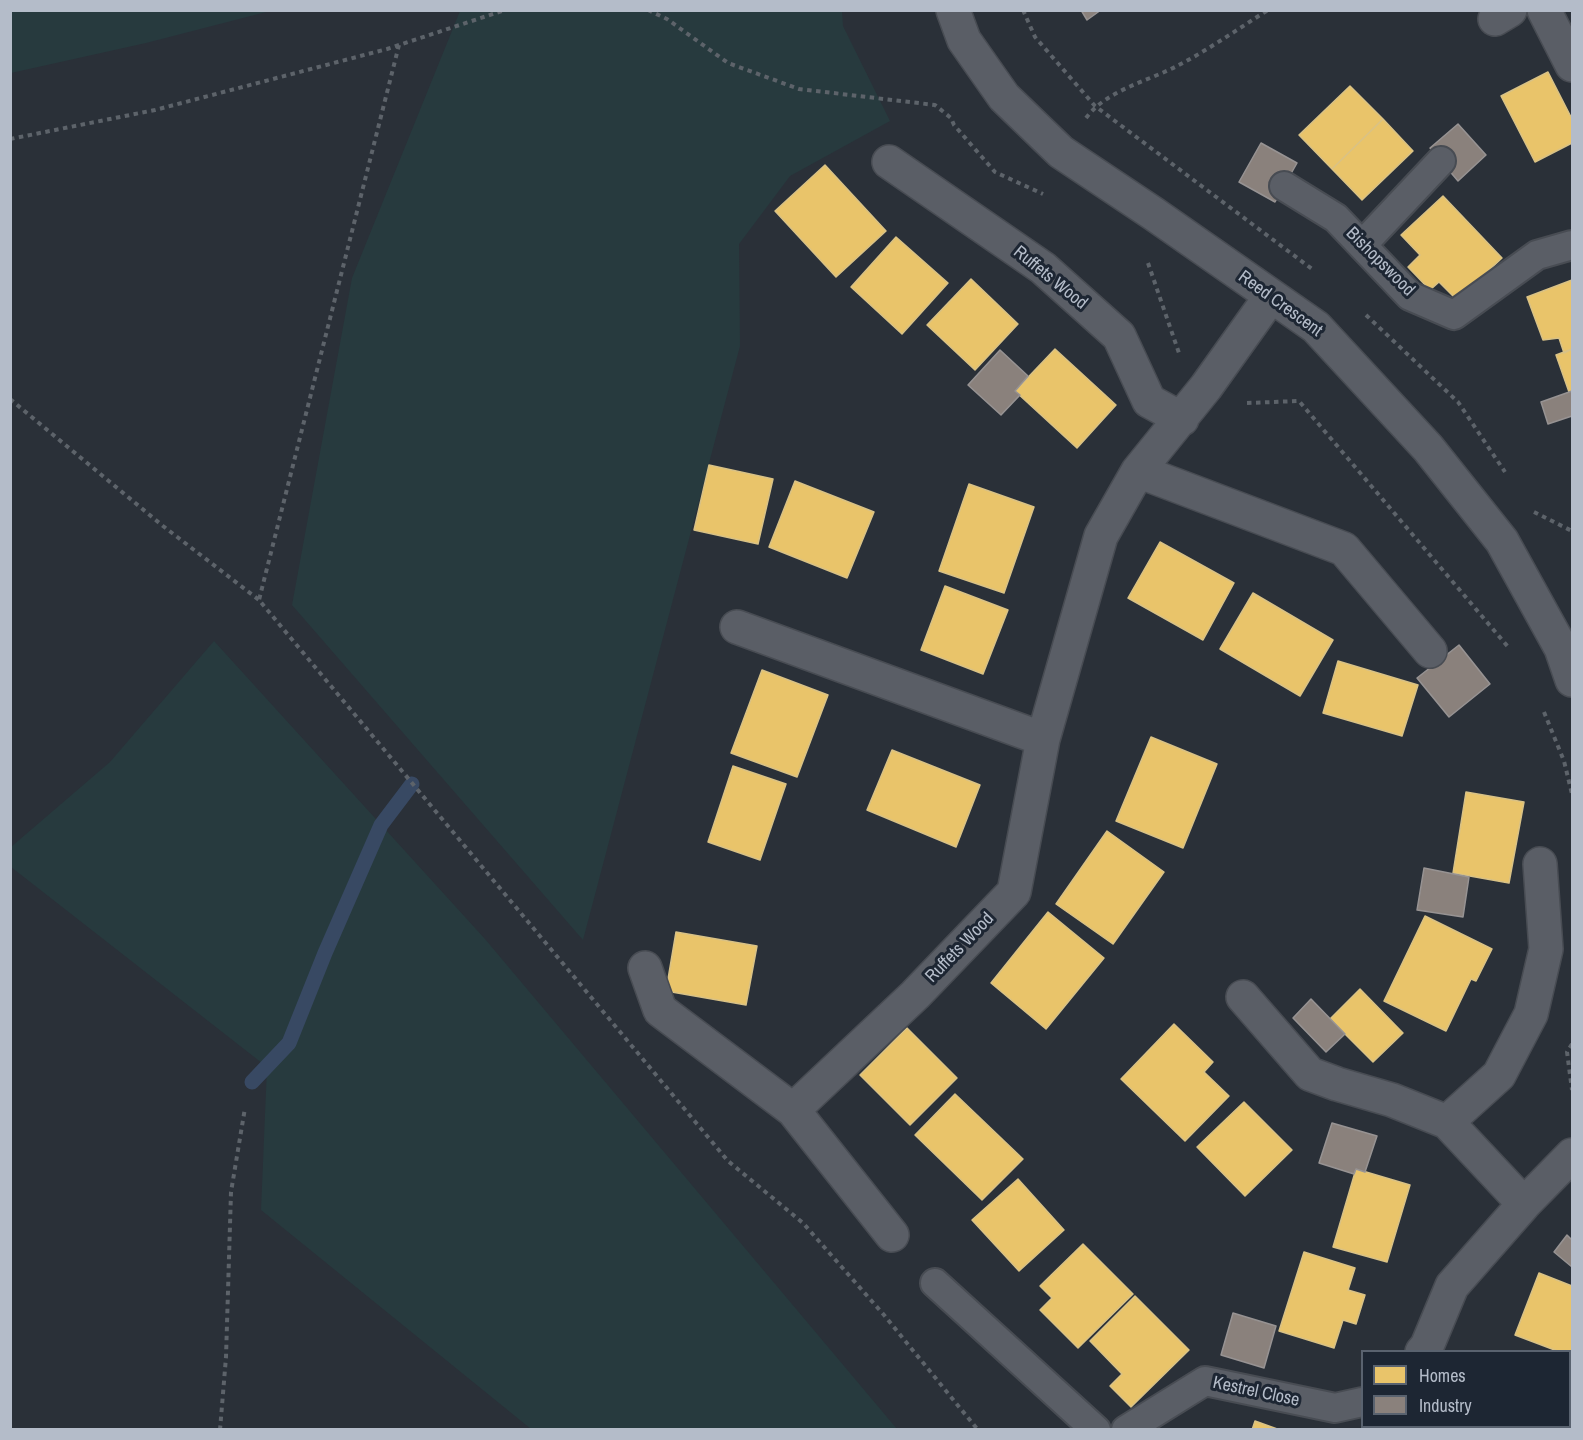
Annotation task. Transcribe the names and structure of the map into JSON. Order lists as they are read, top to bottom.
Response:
{
  "streets": {
    "street": ["Ruffets Wood", "Reed Crescent"],
    "lane": ["Bishopswood", "Kestrel Close"]
  },
  "crossings": [
    ["Ruffets Wood", "Reed Crescent"]
  ],
  "legend": ["Homes", "Industry"]
}
